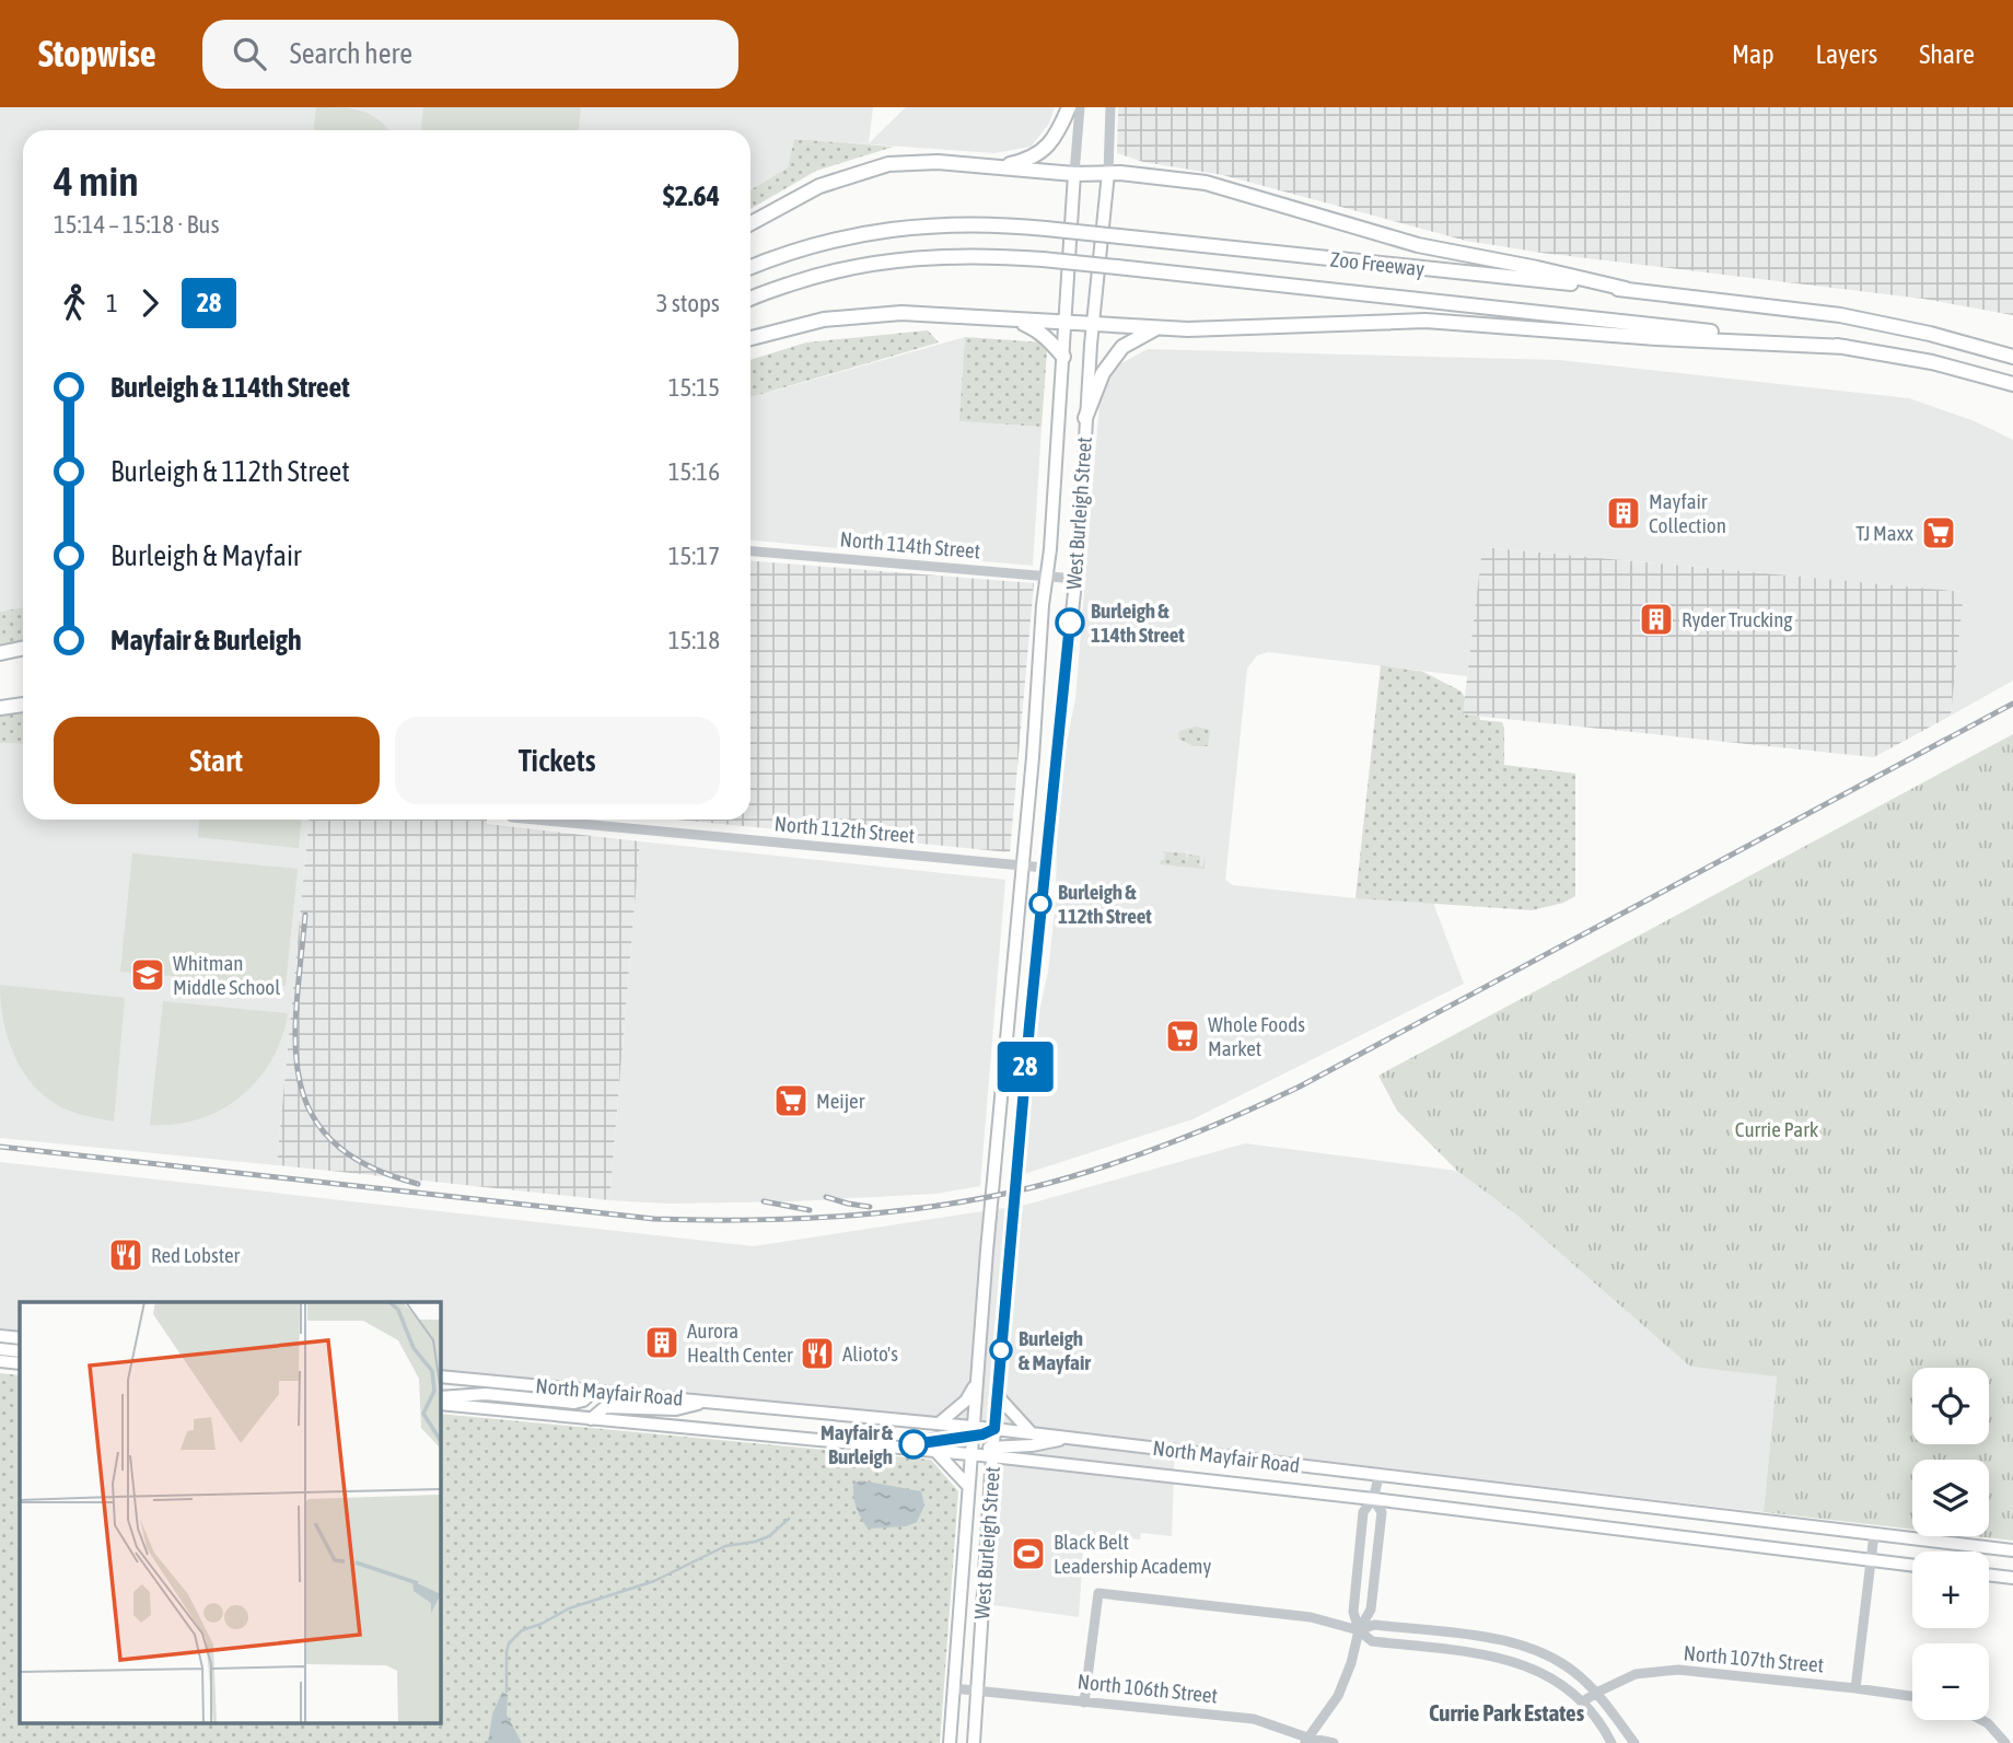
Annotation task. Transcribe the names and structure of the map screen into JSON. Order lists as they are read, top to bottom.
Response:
{
  "streets": {
    "highway": ["Zoo Freeway"],
    "main road": ["West Burleigh Street", "North Mayfair Road"],
    "street": [
      "North 114th Street",
      "North 112th Street",
      "North 107th Street",
      "North 106th Street"
    ]
  },
  "crossings": [
    ["West Burleigh Street", "North 114th Street"],
    ["West Burleigh Street", "North 112th Street"],
    ["West Burleigh Street", "North Mayfair Road"],
    ["West Burleigh Street", "North 106th Street"]
  ],
  "districts": ["Currie Park Estates"],
  "parks": ["Currie Park"],
  "places": {
    "building": ["Mayfair Collection", "Ryder Trucking", "Aurora Health Center"],
    "supermarket": ["TJ Maxx", "Whole Foods Market", "Meijer"],
    "other": [
      "Burleigh & 114th Street",
      "Burleigh & 112th Street",
      "Burleigh & Mayfair",
      "Mayfair & Burleigh"
    ],
    "school or university": ["Whitman Middle School"],
    "restaurant": ["Red Lobster", "Alioto's"],
    "sports": ["Black Belt Leadership Academy"]
  },
  "lines": ["bus line 28"],
  "page": {
    "header": "Stopwise",
    "search": "Search here",
    "nav": ["Map", "Layers", "Share"],
    "on_map": "28",
    "heading": ["4 min", "15:14 – 15:18 · Bus", "$2.64"],
    "legs": ["1", "28", "3 stops"],
    "list": [
      {
        "name": "Burleigh & 114th Street",
        "value": "15:15"
      },
      {
        "name": "Burleigh & 112th Street",
        "value": "15:16"
      },
      {
        "name": "Burleigh & Mayfair",
        "value": "15:17"
      },
      {
        "name": "Mayfair & Burleigh",
        "value": "15:18"
      }
    ],
    "buttons": ["Start", "Tickets"],
    "map_buttons": ["+", "−"]
  }
}
